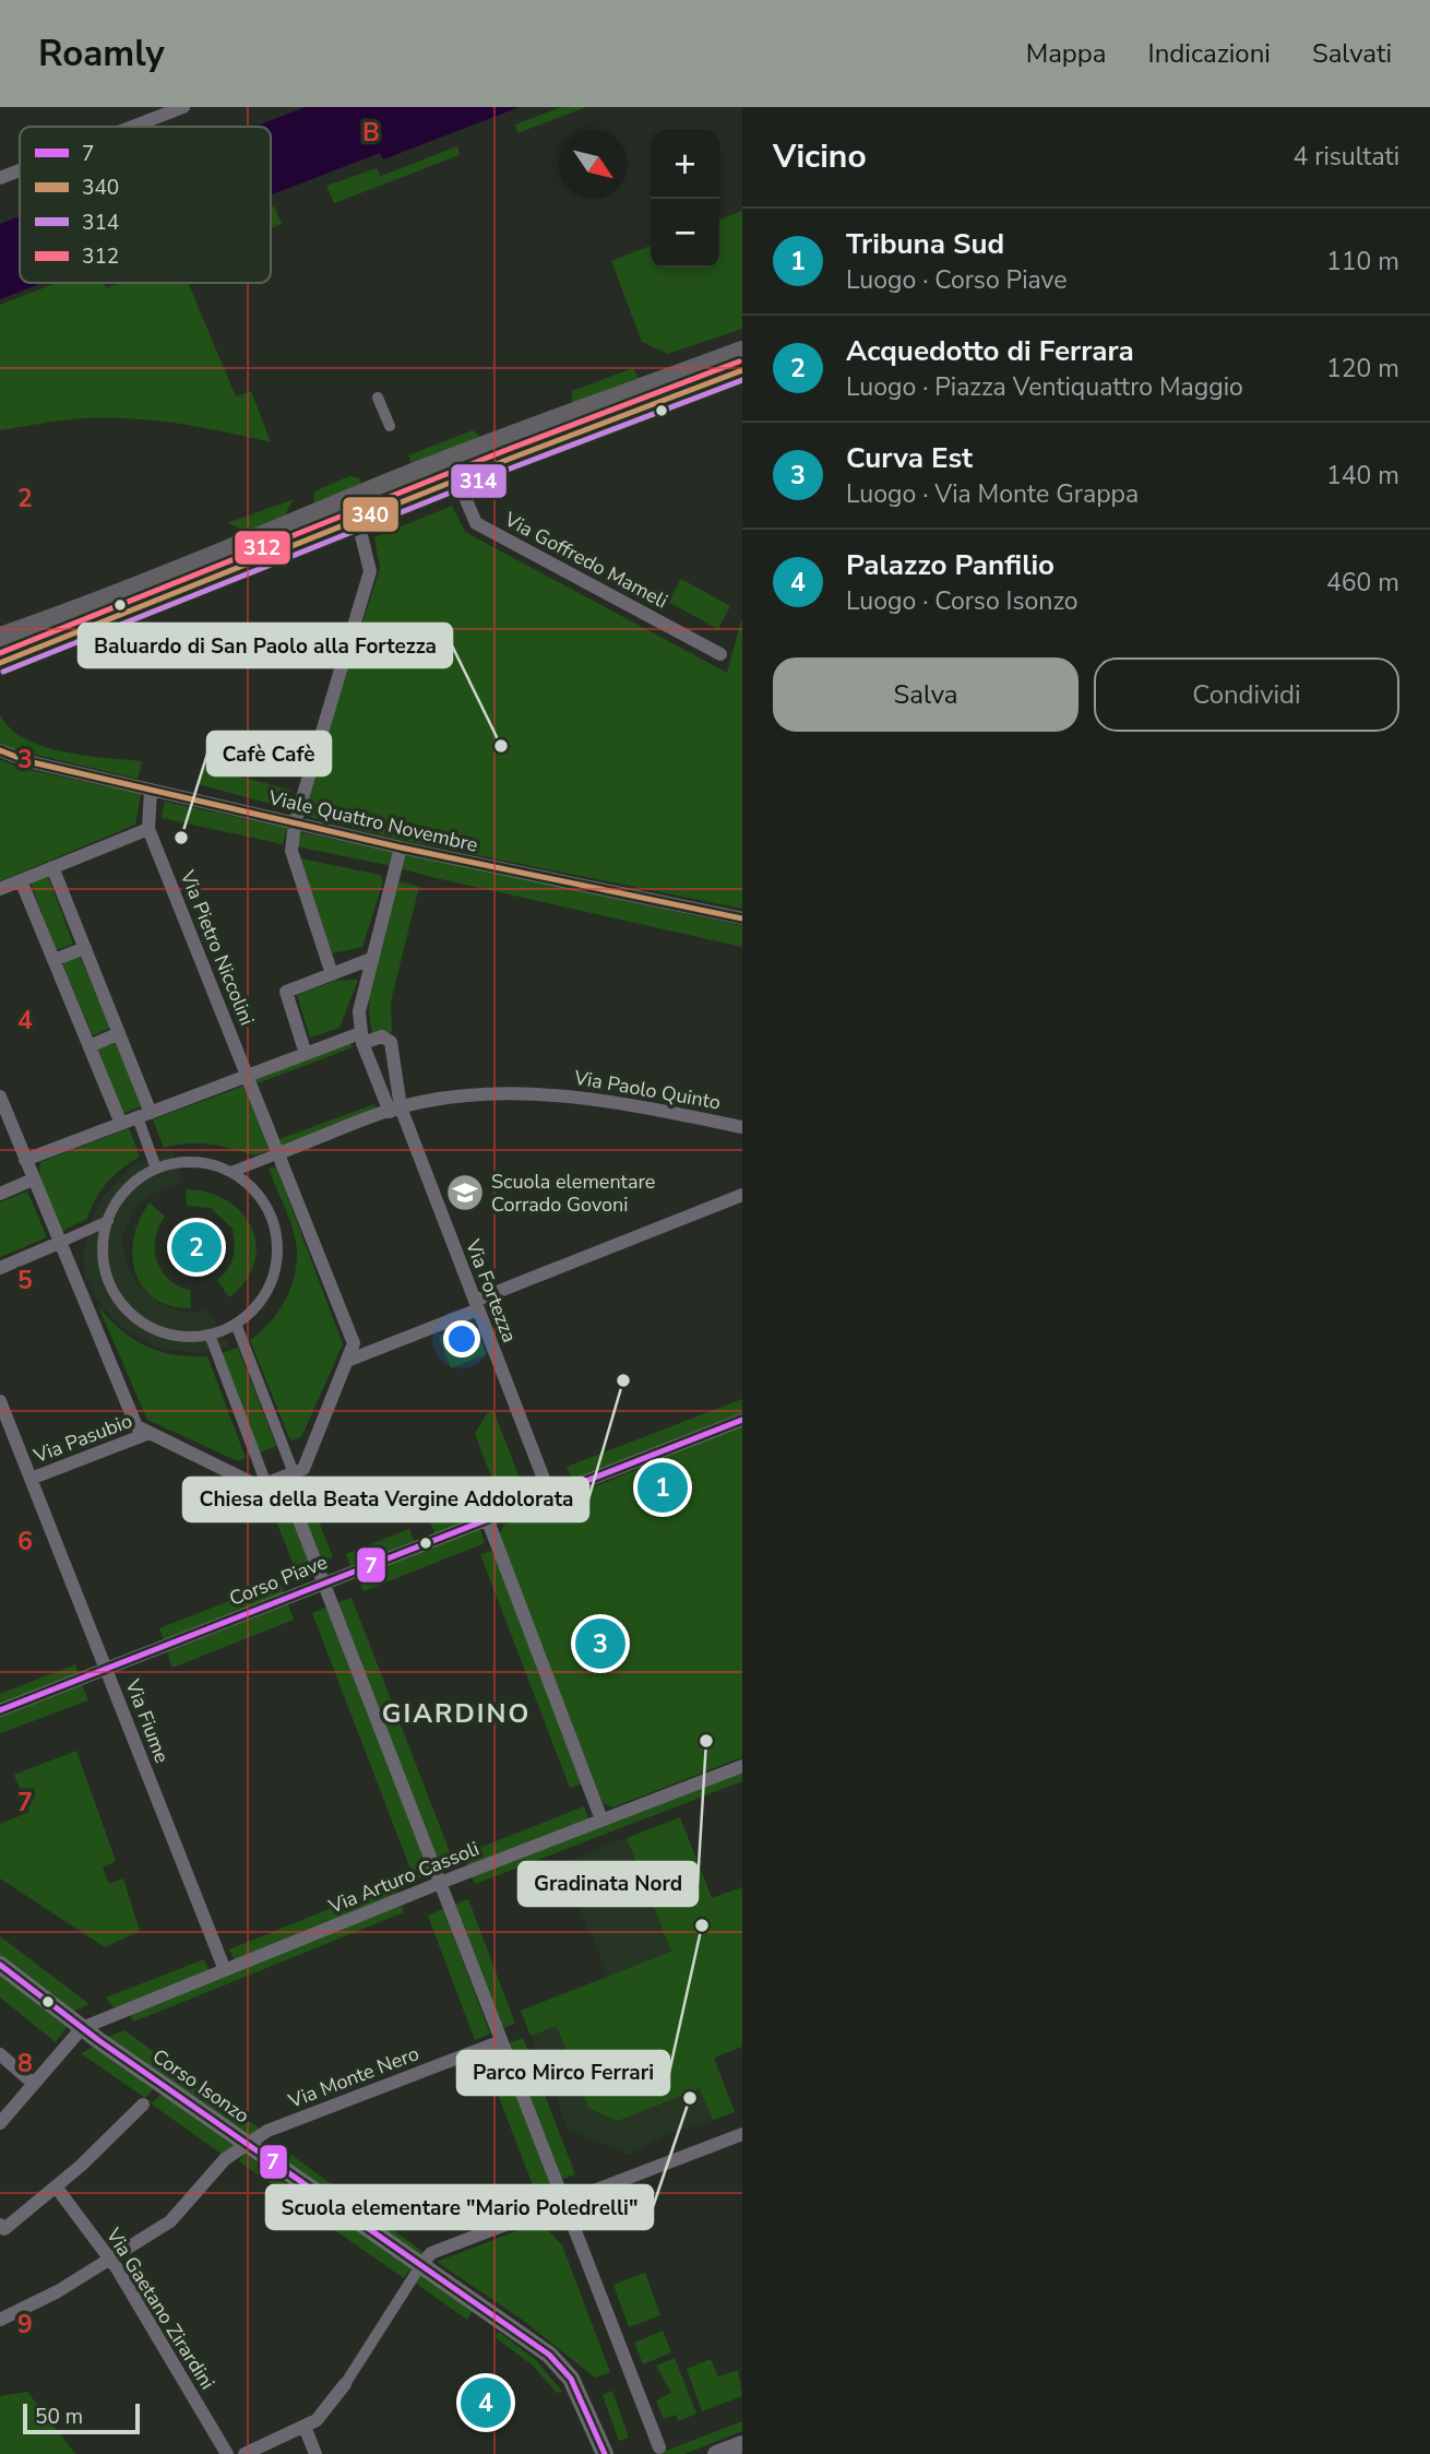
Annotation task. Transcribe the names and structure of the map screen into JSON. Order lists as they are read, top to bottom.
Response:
{
  "streets": {
    "street": [
      "Via Goffredo Mameli",
      "Viale Quattro Novembre",
      "Via Pietro Niccolini",
      "Via Paolo Quinto",
      "Via Fortezza",
      "Via Pasubio",
      "Corso Piave",
      "Via Fiume",
      "Via Arturo Cassoli",
      "Via Monte Nero",
      "Corso Isonzo",
      "Via Gaetano Zirardini"
    ]
  },
  "crossings": [
    ["Viale Quattro Novembre", "Via Pietro Niccolini"],
    ["Viale Quattro Novembre", "Via Fortezza"],
    ["Via Pietro Niccolini", "Via Paolo Quinto"],
    ["Via Paolo Quinto", "Via Fortezza"],
    ["Via Fortezza", "Corso Piave"],
    ["Via Pasubio", "Via Fiume"],
    ["Corso Piave", "Via Fiume"],
    ["Via Fiume", "Via Arturo Cassoli"],
    ["Via Arturo Cassoli", "Corso Isonzo"],
    ["Via Monte Nero", "Corso Isonzo"],
    ["Via Monte Nero", "Via Gaetano Zirardini"]
  ],
  "districts": ["GIARDINO"],
  "places": {
    "other": [
      "Baluardo di San Paolo alla Fortezza",
      "Cafè Cafè",
      "Chiesa della Beata Vergine Addolorata",
      "Gradinata Nord",
      "Parco Mirco Ferrari",
      "Scuola elementare \"Mario Poledrelli\""
    ],
    "school or university": ["Scuola elementare Corrado Govoni"]
  },
  "lines": [
    "transit line 312",
    "transit line 340",
    "transit line 314",
    "transit line 7"
  ],
  "legend": [
    "7",
    "340",
    "314",
    "312"
  ],
  "scale_bar": "50 m",
  "north": "bottom right",
  "page": {
    "header": "Roamly",
    "nav": ["Mappa", "Indicazioni", "Salvati"],
    "heading": ["Vicino", "4 risultati"],
    "map_buttons": ["+", "−"],
    "list": [
      {
        "mark": "1",
        "name": "Tribuna Sud",
        "note": "Luogo · Corso Piave",
        "value": "110 m"
      },
      {
        "mark": "2",
        "name": "Acquedotto di Ferrara",
        "note": "Luogo · Piazza Ventiquattro Maggio",
        "value": "120 m"
      },
      {
        "mark": "3",
        "name": "Curva Est",
        "note": "Luogo · Via Monte Grappa",
        "value": "140 m"
      },
      {
        "mark": "4",
        "name": "Palazzo Panfilio",
        "note": "Luogo · Corso Isonzo",
        "value": "460 m"
      }
    ],
    "buttons": ["Salva", "Condividi"],
    "pins": [
      "2",
      "1",
      "3",
      "4"
    ],
    "scale": "50 m"
  },
  "grid": {
    "columns": ["B"],
    "rows": [
      "2",
      "3",
      "4",
      "5",
      "6",
      "7",
      "8",
      "9"
    ]
  }
}
